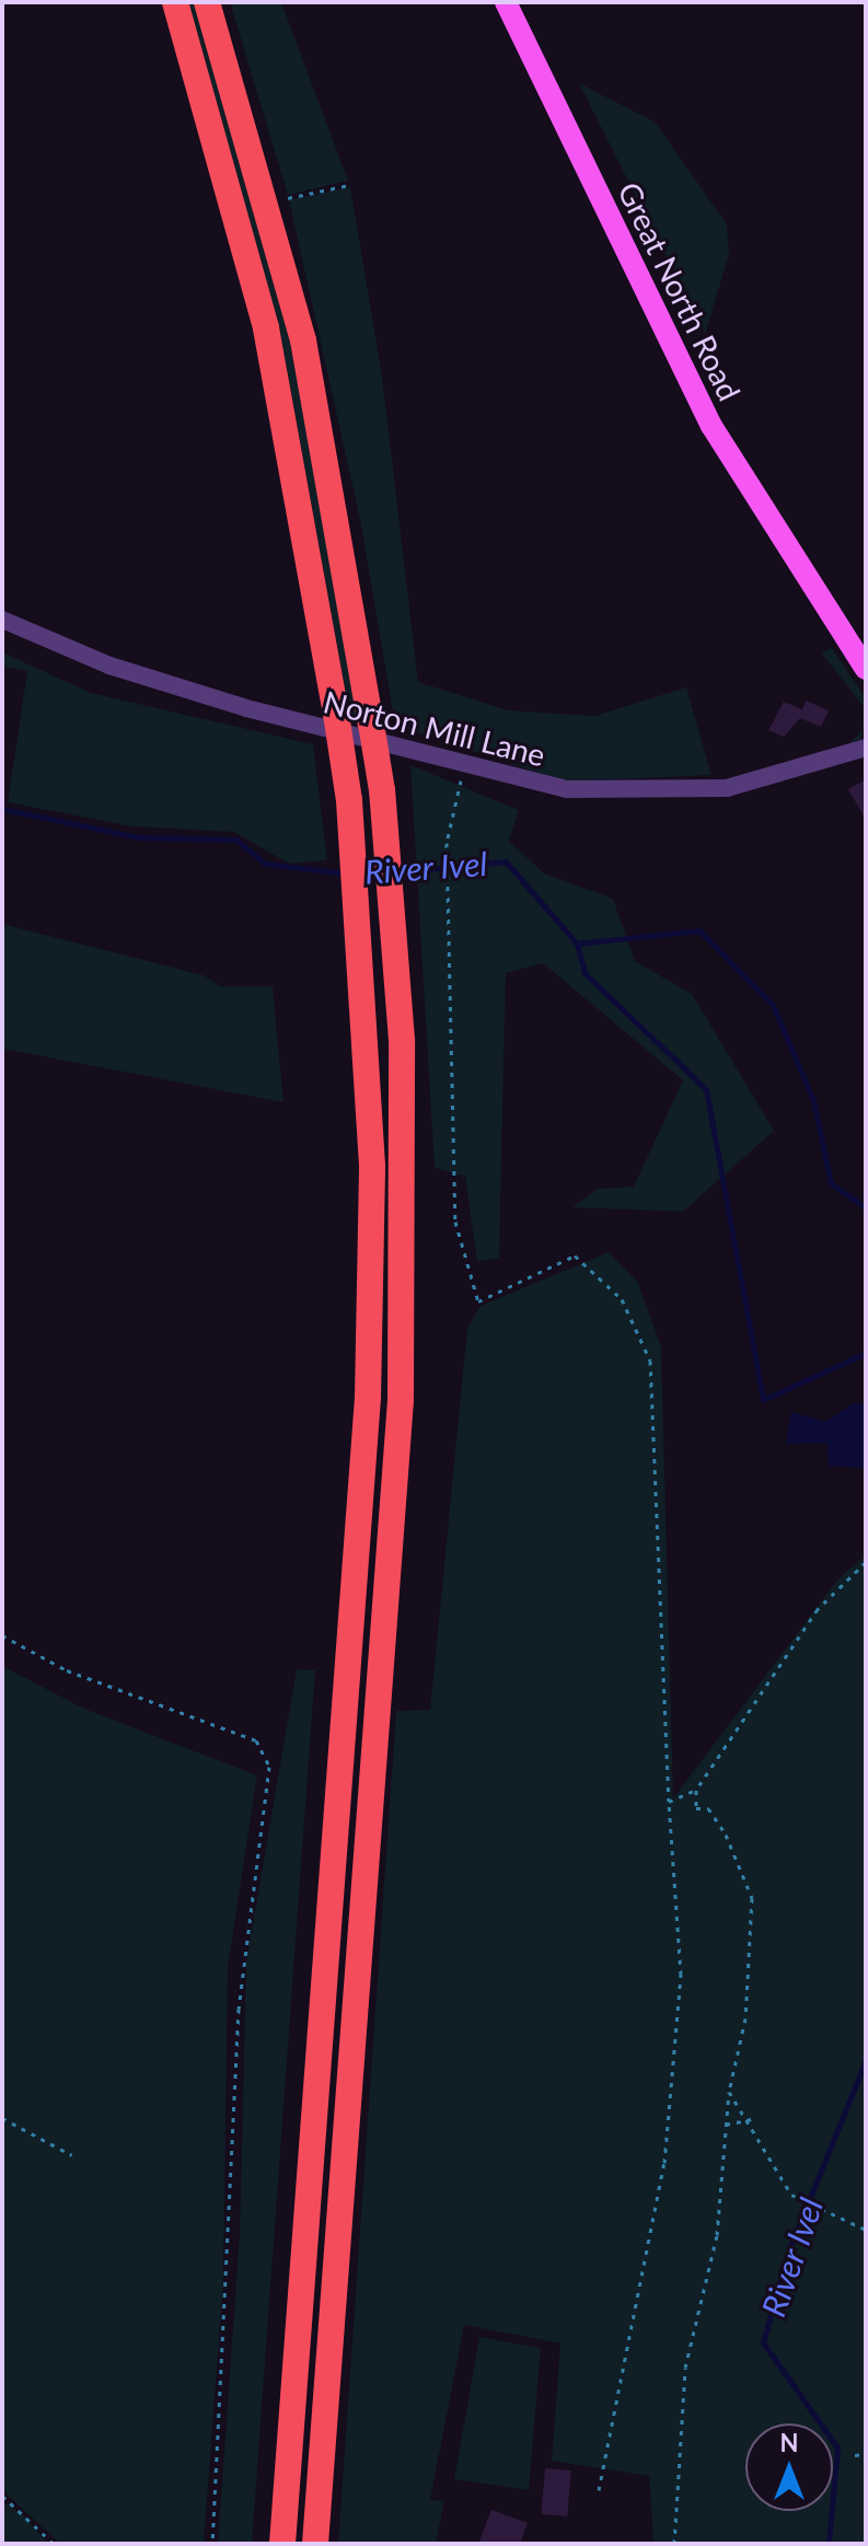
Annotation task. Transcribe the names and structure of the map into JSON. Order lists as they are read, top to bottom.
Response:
{
  "streets": {
    "main road": ["Great North Road"],
    "street": ["Norton Mill Lane"]
  },
  "water": ["River Ivel"],
  "north": "top"
}
